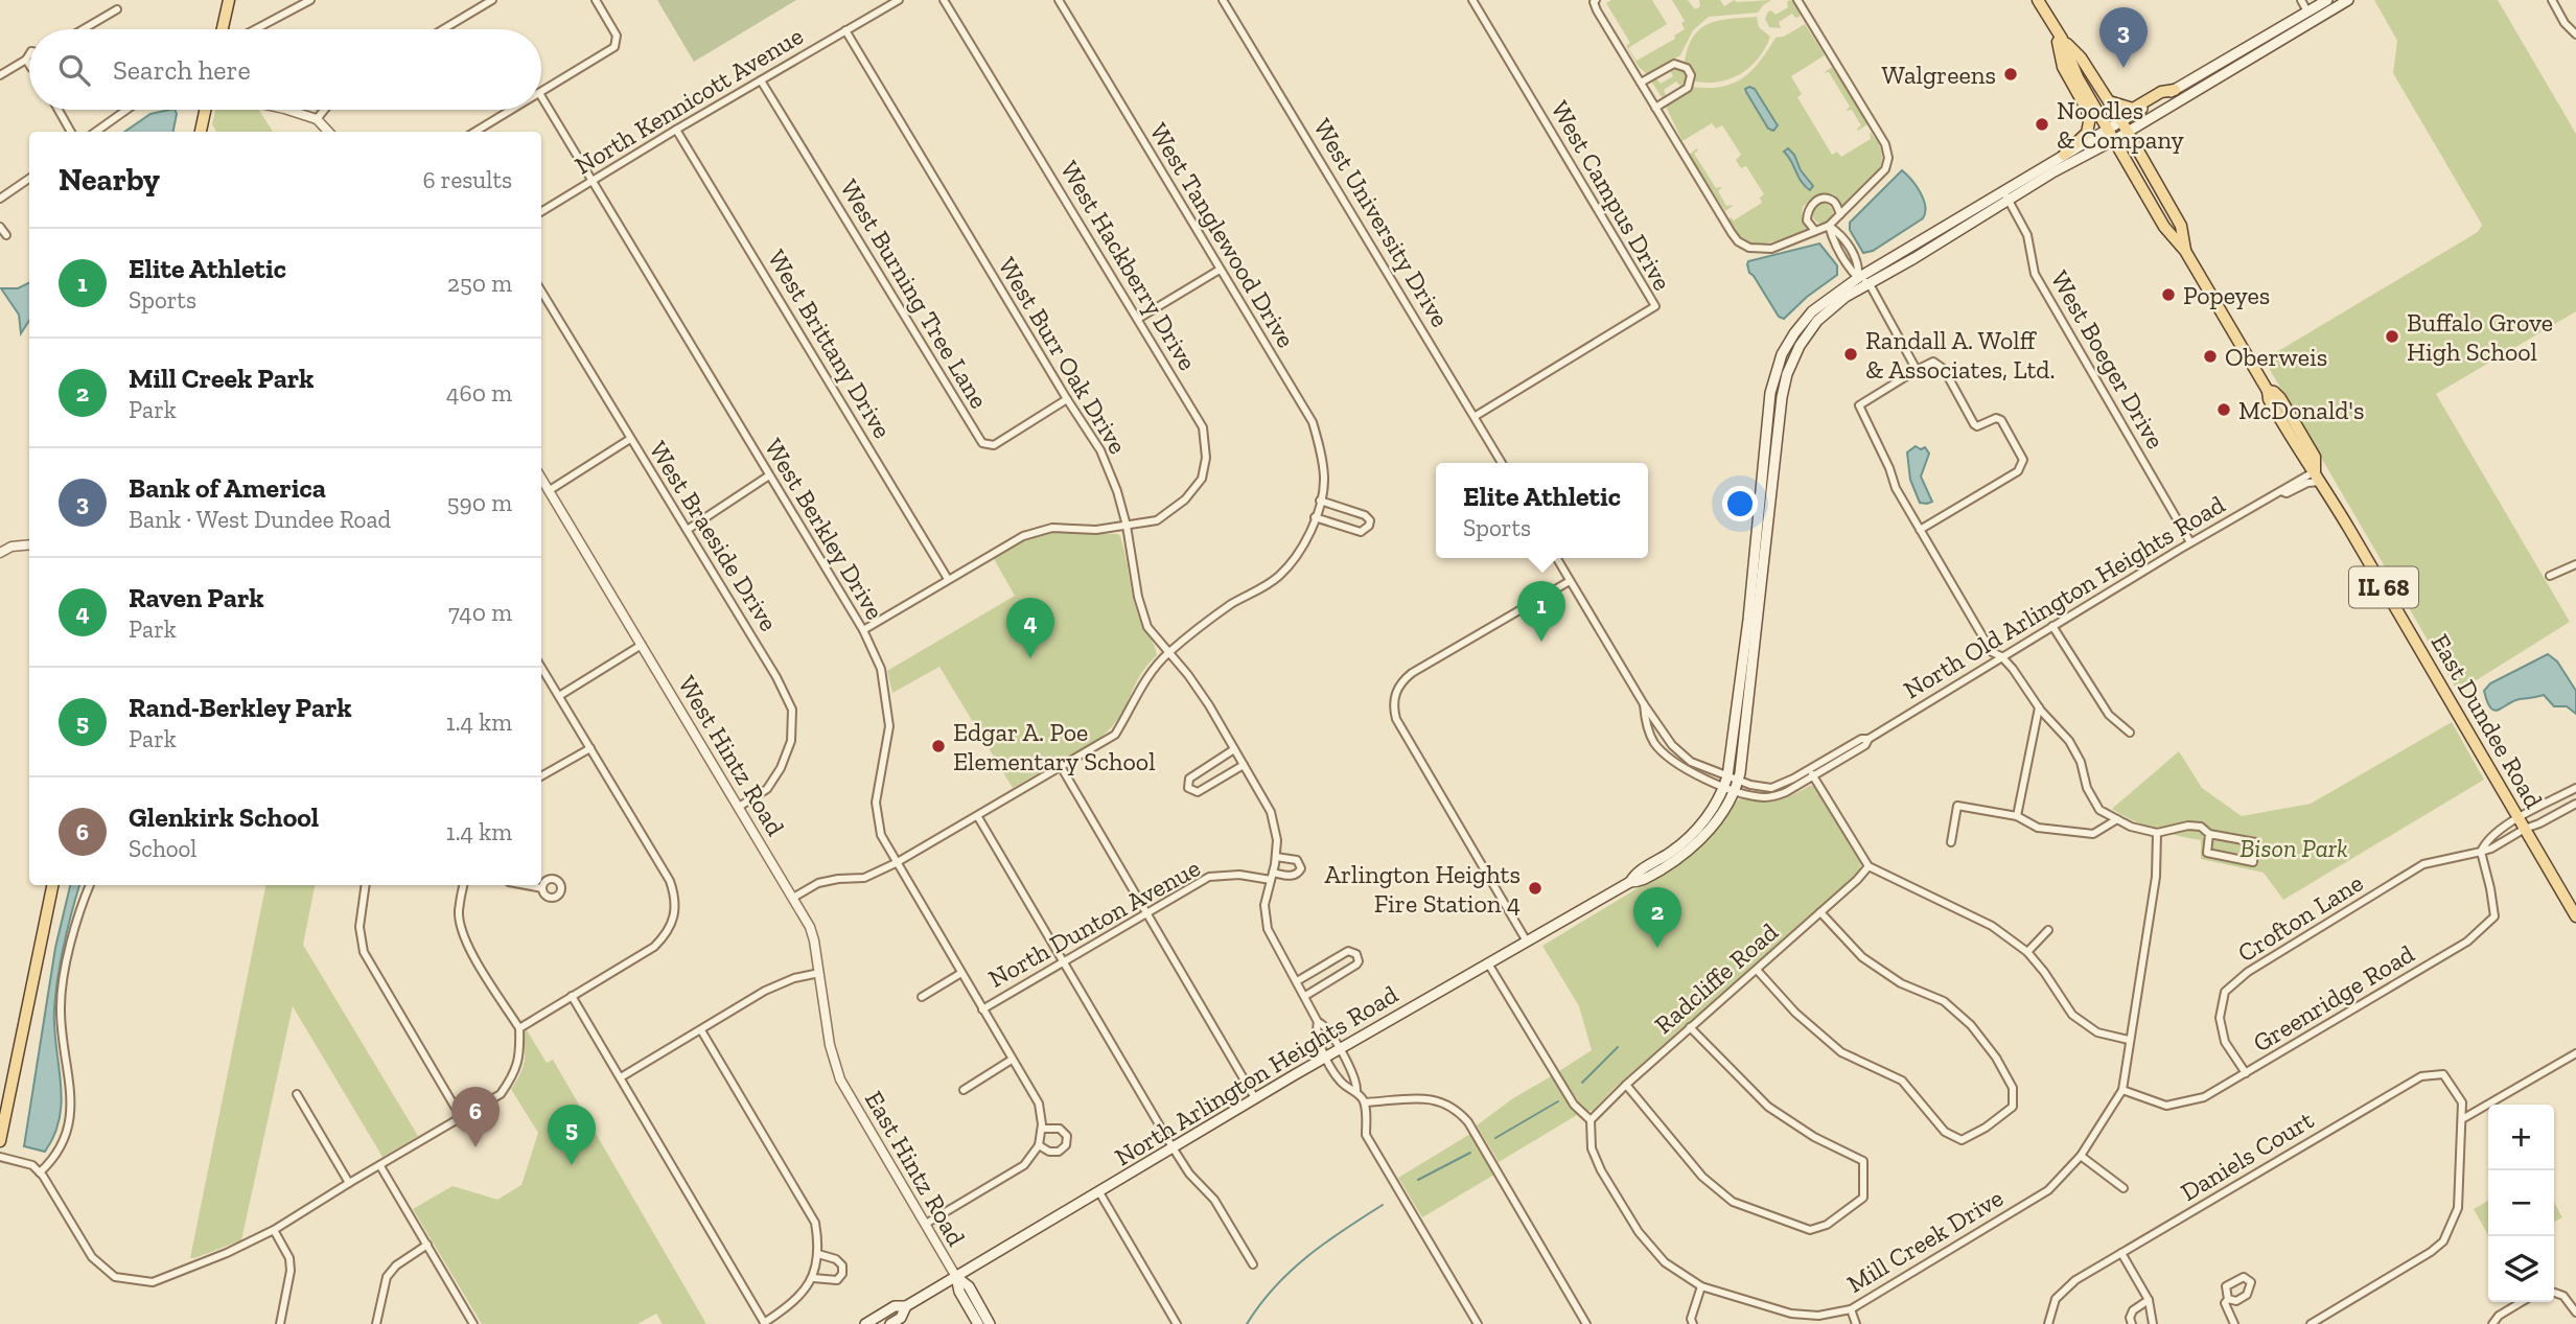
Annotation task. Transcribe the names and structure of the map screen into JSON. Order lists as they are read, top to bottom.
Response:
{
  "streets": {
    "main road": [
      "IL 68",
      "East Dundee Road",
      "North Arlington Heights Road",
      "East Hintz Road"
    ],
    "street": [
      "North Kennicott Avenue",
      "West Campus Drive",
      "West University Drive",
      "West Tanglewood Drive",
      "West Hackberry Drive",
      "West Burning Tree Lane",
      "West Brittany Drive",
      "West Burr Oak Drive",
      "West Boeger Drive",
      "West Berkley Drive",
      "West Braeside Drive",
      "North Old Arlington Heights Road",
      "West Hintz Road",
      "Crofton Lane",
      "North Dunton Avenue",
      "Radcliffe Road",
      "Greenridge Road",
      "Daniels Court",
      "Mill Creek Drive"
    ]
  },
  "crossings": [
    ["North Kennicott Avenue", "West Burning Tree Lane"],
    ["North Kennicott Avenue", "West Brittany Drive"],
    ["North Kennicott Avenue", "West Burr Oak Drive"],
    ["North Kennicott Avenue", "West Berkley Drive"],
    ["West Campus Drive", "West University Drive"],
    ["West Tanglewood Drive", "West Burr Oak Drive"],
    ["West Tanglewood Drive", "West Berkley Drive"],
    ["West Tanglewood Drive", "West Hintz Road"],
    ["West Hackberry Drive", "West Brittany Drive"],
    ["West Hackberry Drive", "West Burr Oak Drive"],
    ["West Hackberry Drive", "West Berkley Drive"],
    ["West Burning Tree Lane", "West Burr Oak Drive"],
    ["West Burr Oak Drive", "North Dunton Avenue"],
    ["West Boeger Drive", "North Old Arlington Heights Road"],
    ["West Boeger Drive", "North Arlington Heights Road"],
    ["West Berkley Drive", "North Dunton Avenue"],
    ["West Braeside Drive", "West Hintz Road"],
    ["IL 68", "East Dundee Road"],
    ["IL 68", "North Arlington Heights Road"],
    ["North Old Arlington Heights Road", "East Dundee Road"],
    ["North Old Arlington Heights Road", "North Arlington Heights Road"],
    ["East Dundee Road", "Crofton Lane"],
    ["East Dundee Road", "North Arlington Heights Road"],
    ["West Hintz Road", "East Hintz Road"],
    ["Crofton Lane", "Greenridge Road"],
    ["Radcliffe Road", "Mill Creek Drive"],
    ["Greenridge Road", "Mill Creek Drive"],
    ["North Arlington Heights Road", "East Hintz Road"]
  ],
  "parks": ["Bison Park"],
  "places": [
    "Walgreens",
    "Noodles & Company",
    "Popeyes",
    "Buffalo Grove High School",
    "Randall A. Wolff & Associates, Ltd.",
    "Oberweis",
    "McDonald's",
    "Edgar A. Poe Elementary School",
    "Arlington Heights Fire Station 4"
  ],
  "page": {
    "pins": [
      "3",
      "1",
      "4",
      "2",
      "6",
      "5"
    ],
    "search": "Search here",
    "heading": ["Nearby", "6 results"],
    "list": [
      {
        "mark": "1",
        "name": "Elite Athletic",
        "note": "Sports",
        "value": "250 m"
      },
      {
        "mark": "2",
        "name": "Mill Creek Park",
        "note": "Park",
        "value": "460 m"
      },
      {
        "mark": "3",
        "name": "Bank of America",
        "note": "Bank · West Dundee Road",
        "value": "590 m"
      },
      {
        "mark": "4",
        "name": "Raven Park",
        "note": "Park",
        "value": "740 m"
      },
      {
        "mark": "5",
        "name": "Rand-Berkley Park",
        "note": "Park",
        "value": "1.4 km"
      },
      {
        "mark": "6",
        "name": "Glenkirk School",
        "note": "School",
        "value": "1.4 km"
      }
    ],
    "popup": ["Elite Athletic", "Sports"],
    "map_buttons": ["+", "−"]
  }
}
